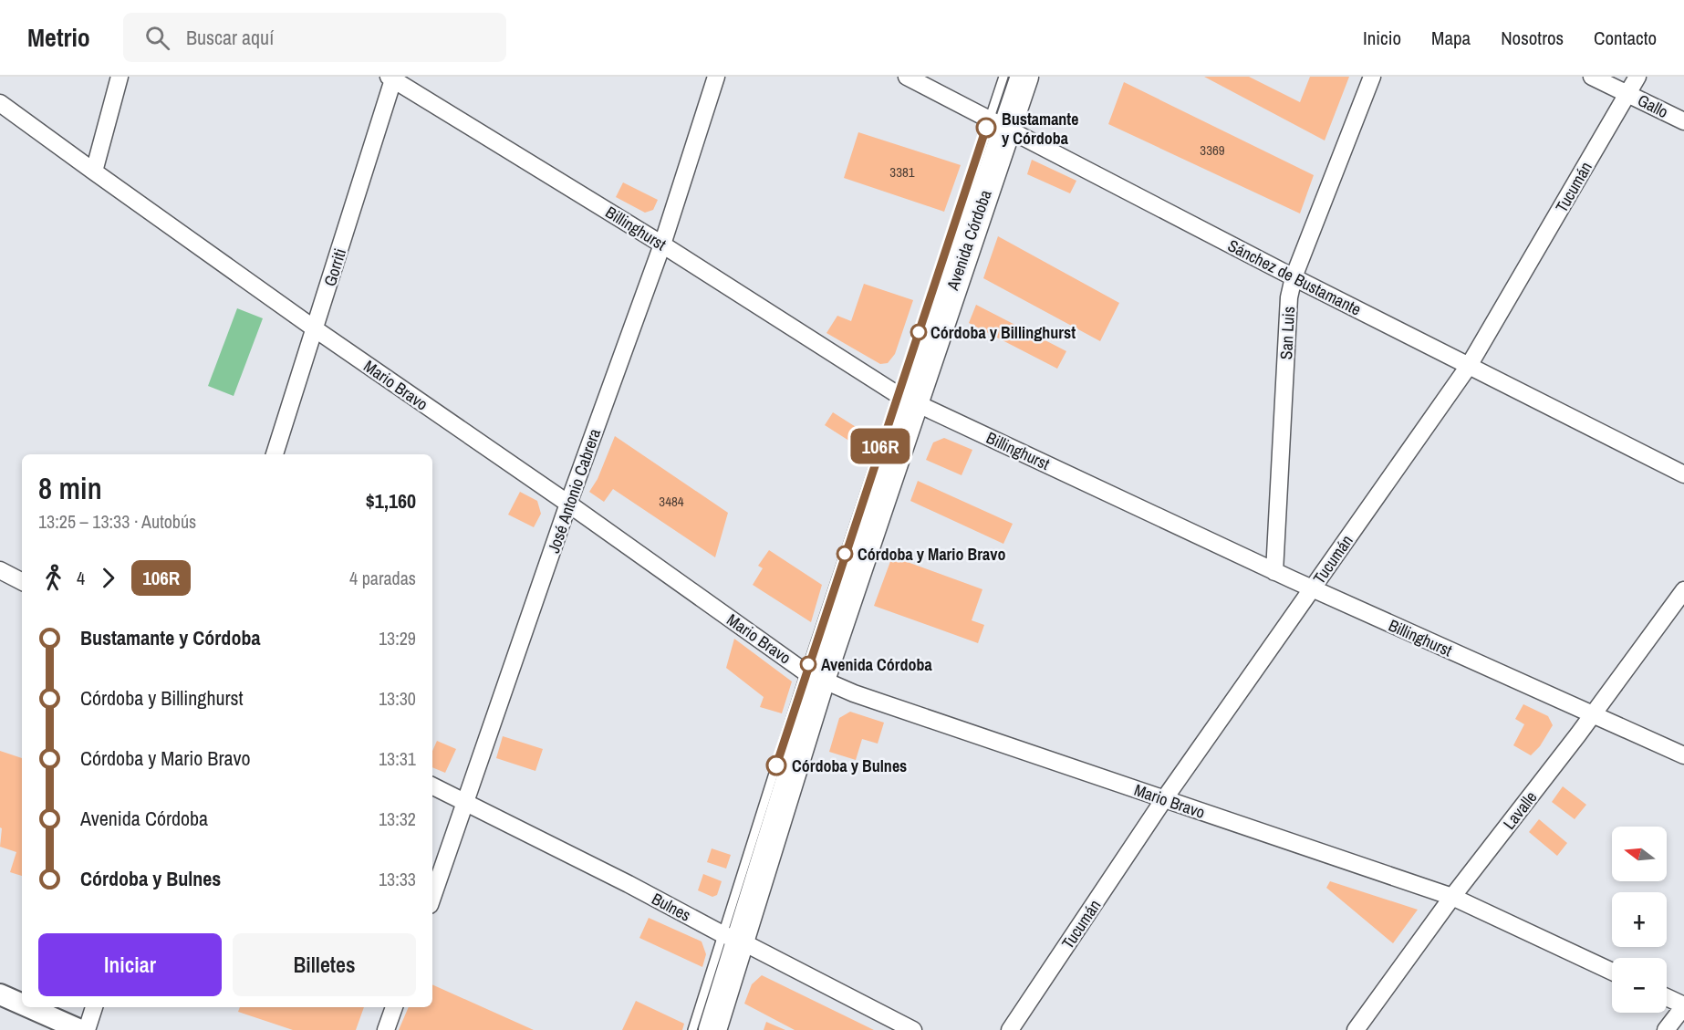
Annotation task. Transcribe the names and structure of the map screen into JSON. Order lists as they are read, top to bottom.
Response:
{
  "streets": {
    "main road": ["Avenida Córdoba"],
    "street": [
      "Gallo",
      "Tucumán",
      "Billinghurst",
      "Gorriti",
      "Sánchez de Bustamante",
      "San Luis",
      "Mario Bravo",
      "José Antonio Cabrera",
      "Lavalle",
      "Bulnes"
    ]
  },
  "crossings": [
    ["Gallo", "Tucumán"],
    ["Tucumán", "Billinghurst"],
    ["Tucumán", "Sánchez de Bustamante"],
    ["Tucumán", "Mario Bravo"],
    ["Billinghurst", "Avenida Córdoba"],
    ["Billinghurst", "Gorriti"],
    ["Billinghurst", "San Luis"],
    ["Billinghurst", "José Antonio Cabrera"],
    ["Billinghurst", "Lavalle"],
    ["Avenida Córdoba", "Sánchez de Bustamante"],
    ["Avenida Córdoba", "Mario Bravo"],
    ["Avenida Córdoba", "Bulnes"],
    ["Gorriti", "Mario Bravo"],
    ["Sánchez de Bustamante", "San Luis"],
    ["Mario Bravo", "José Antonio Cabrera"],
    ["Mario Bravo", "Lavalle"],
    ["José Antonio Cabrera", "Bulnes"]
  ],
  "places": [
    "Bustamante y Córdoba",
    "Córdoba y Billinghurst",
    "Córdoba y Mario Bravo",
    "Avenida Córdoba",
    "Córdoba y Bulnes"
  ],
  "lines": ["bus line 106R"],
  "house_numbers": ["3369", "3381", "3484"],
  "north": "left",
  "page": {
    "header": "Metrio",
    "search": "Buscar aquí",
    "nav": [
      "Inicio",
      "Mapa",
      "Nosotros",
      "Contacto"
    ],
    "on_map": "106R",
    "heading": ["8 min", "13:25 – 13:33 · Autobús", "$1,160"],
    "legs": ["4", "106R", "4 paradas"],
    "list": [
      {
        "name": "Bustamante y Córdoba",
        "value": "13:29"
      },
      {
        "name": "Córdoba y Billinghurst",
        "value": "13:30"
      },
      {
        "name": "Córdoba y Mario Bravo",
        "value": "13:31"
      },
      {
        "name": "Avenida Córdoba",
        "value": "13:32"
      },
      {
        "name": "Córdoba y Bulnes",
        "value": "13:33"
      }
    ],
    "map_buttons": ["+", "−"],
    "buttons": ["Iniciar", "Billetes"]
  }
}
